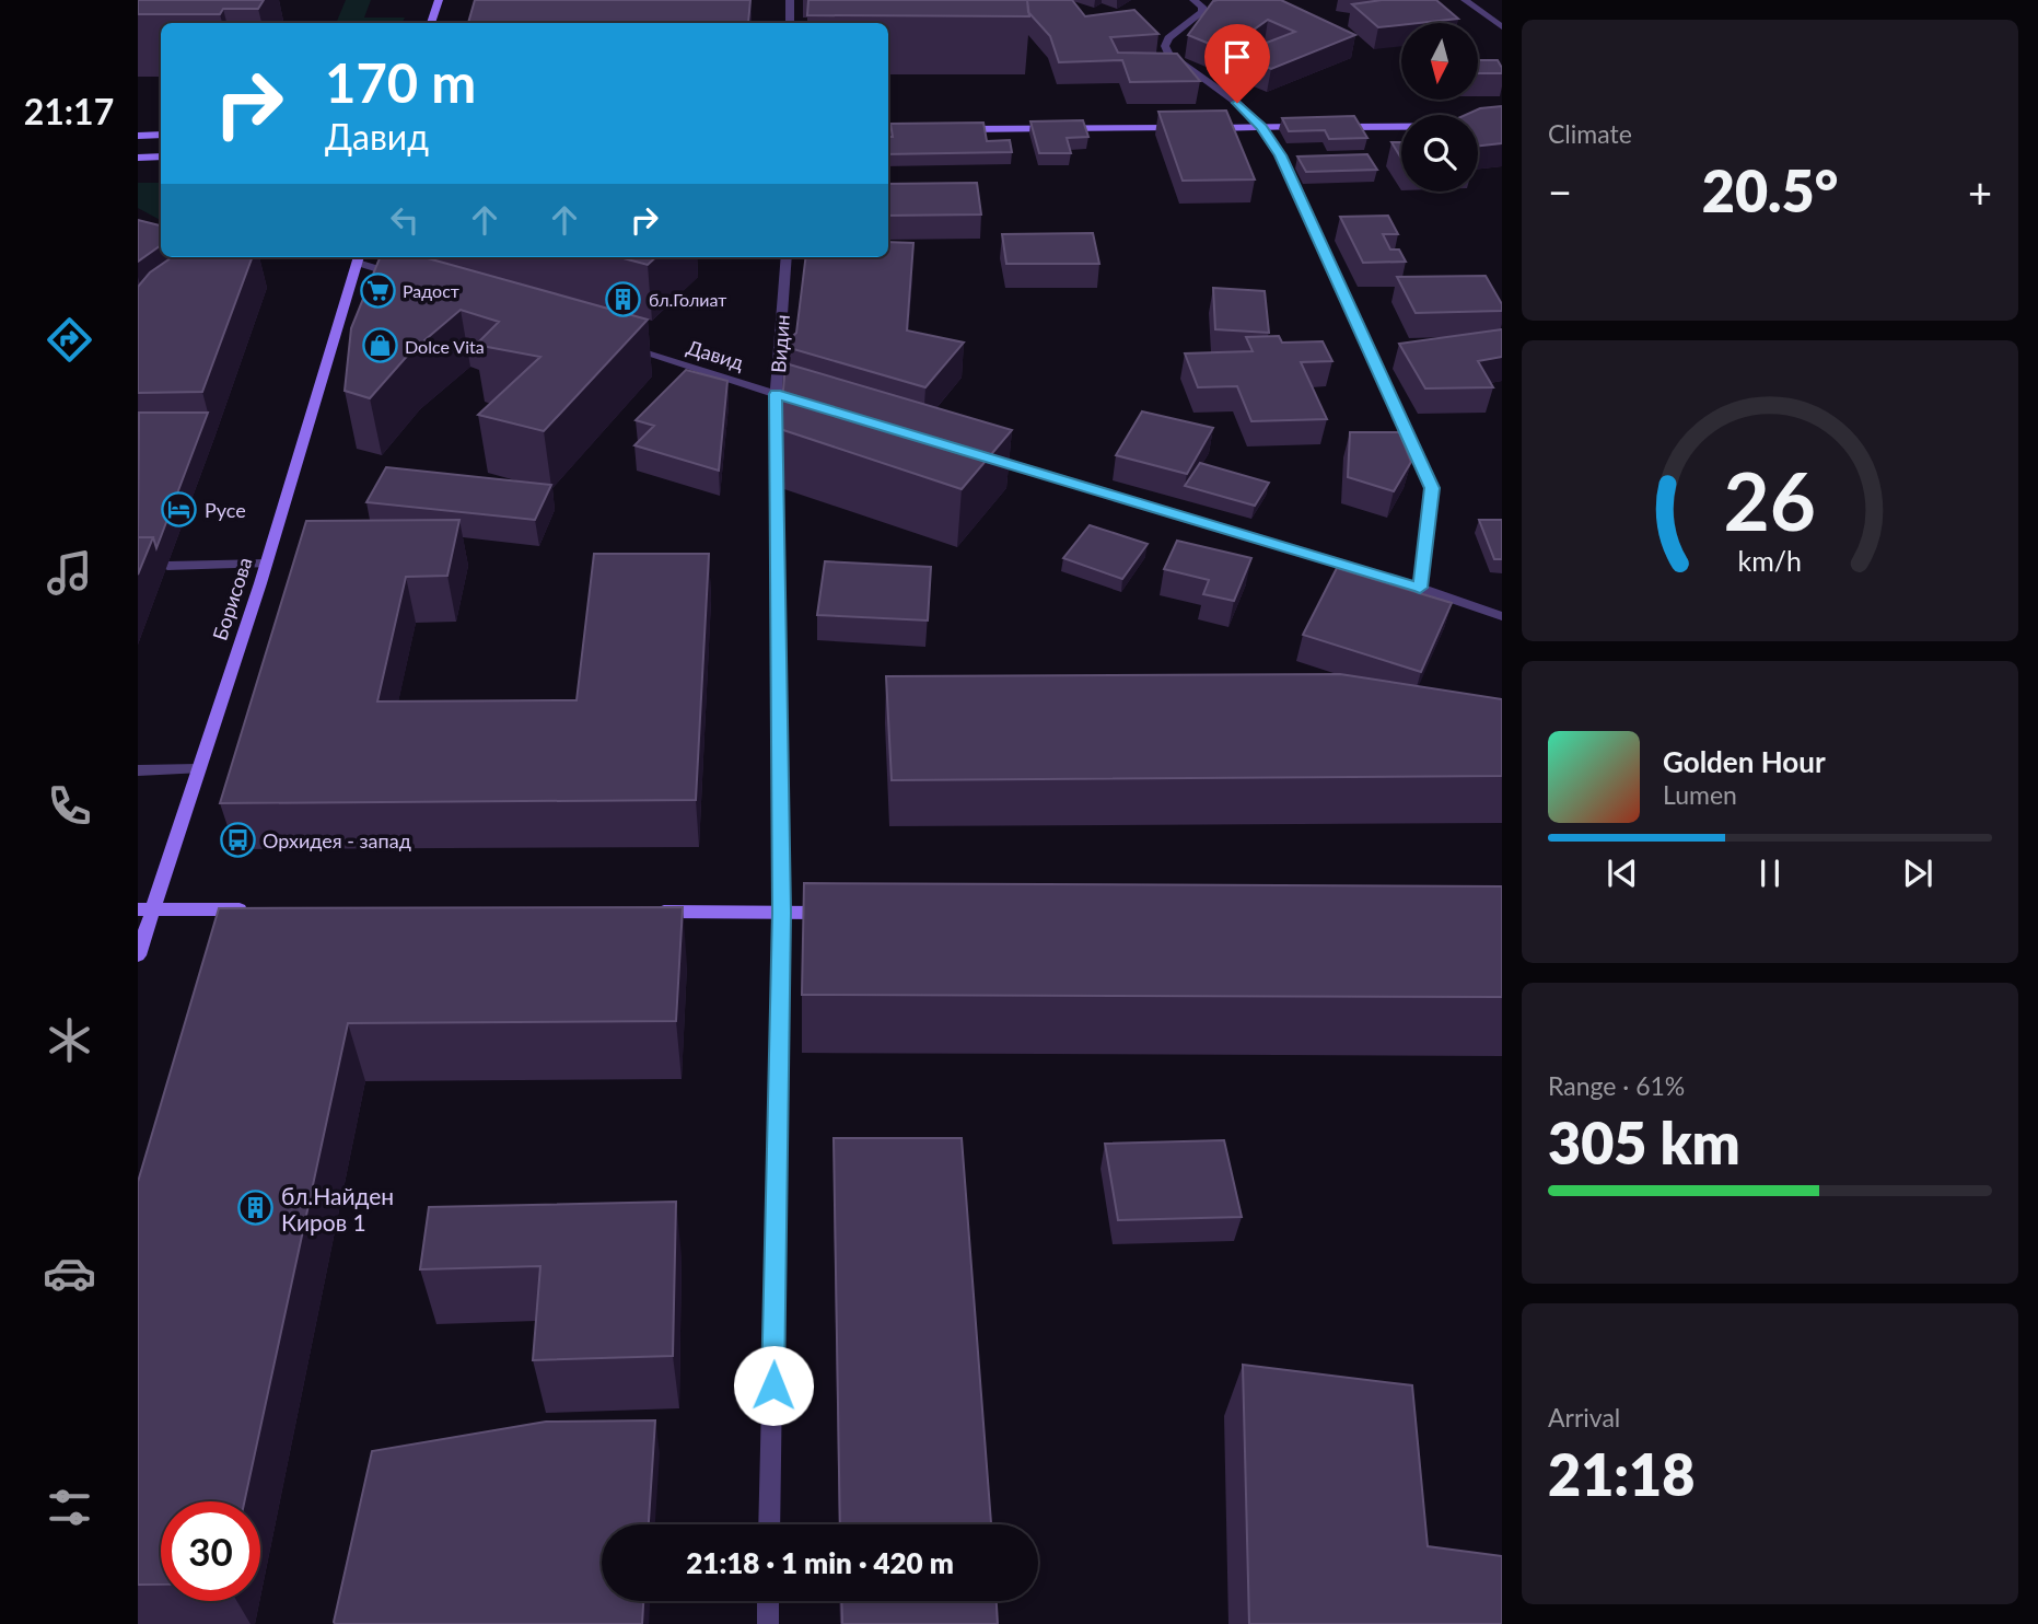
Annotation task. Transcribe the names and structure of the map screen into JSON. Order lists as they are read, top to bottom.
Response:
{
  "streets": {
    "main road": ["Борисова"],
    "street": ["Видин", "Давид"]
  },
  "crossings": [
    ["Видин", "Давид"]
  ],
  "places": {
    "supermarket": ["Радост"],
    "building": ["бл.Голиат", "бл.Найден Киров 1"],
    "shop": ["Dolce Vita"],
    "hotel": ["Русе"],
    "bus stop": ["Орхидея - запад"]
  },
  "north": "bottom",
  "page": {
    "tabs": "21:17",
    "tile": [
      "Climate",
      ["Range · 61%", "305 km"],
      ["Arrival", "21:18"]
    ],
    "turn": ["170 m", "Давид"],
    "heat": ["−", "20.5°", "+"],
    "song": ["Golden Hour", "Lumen"],
    "limit": "30",
    "trip": "21:18 · 1 min · 420 m",
    "gauge": ["26", "km/h"]
  }
}
